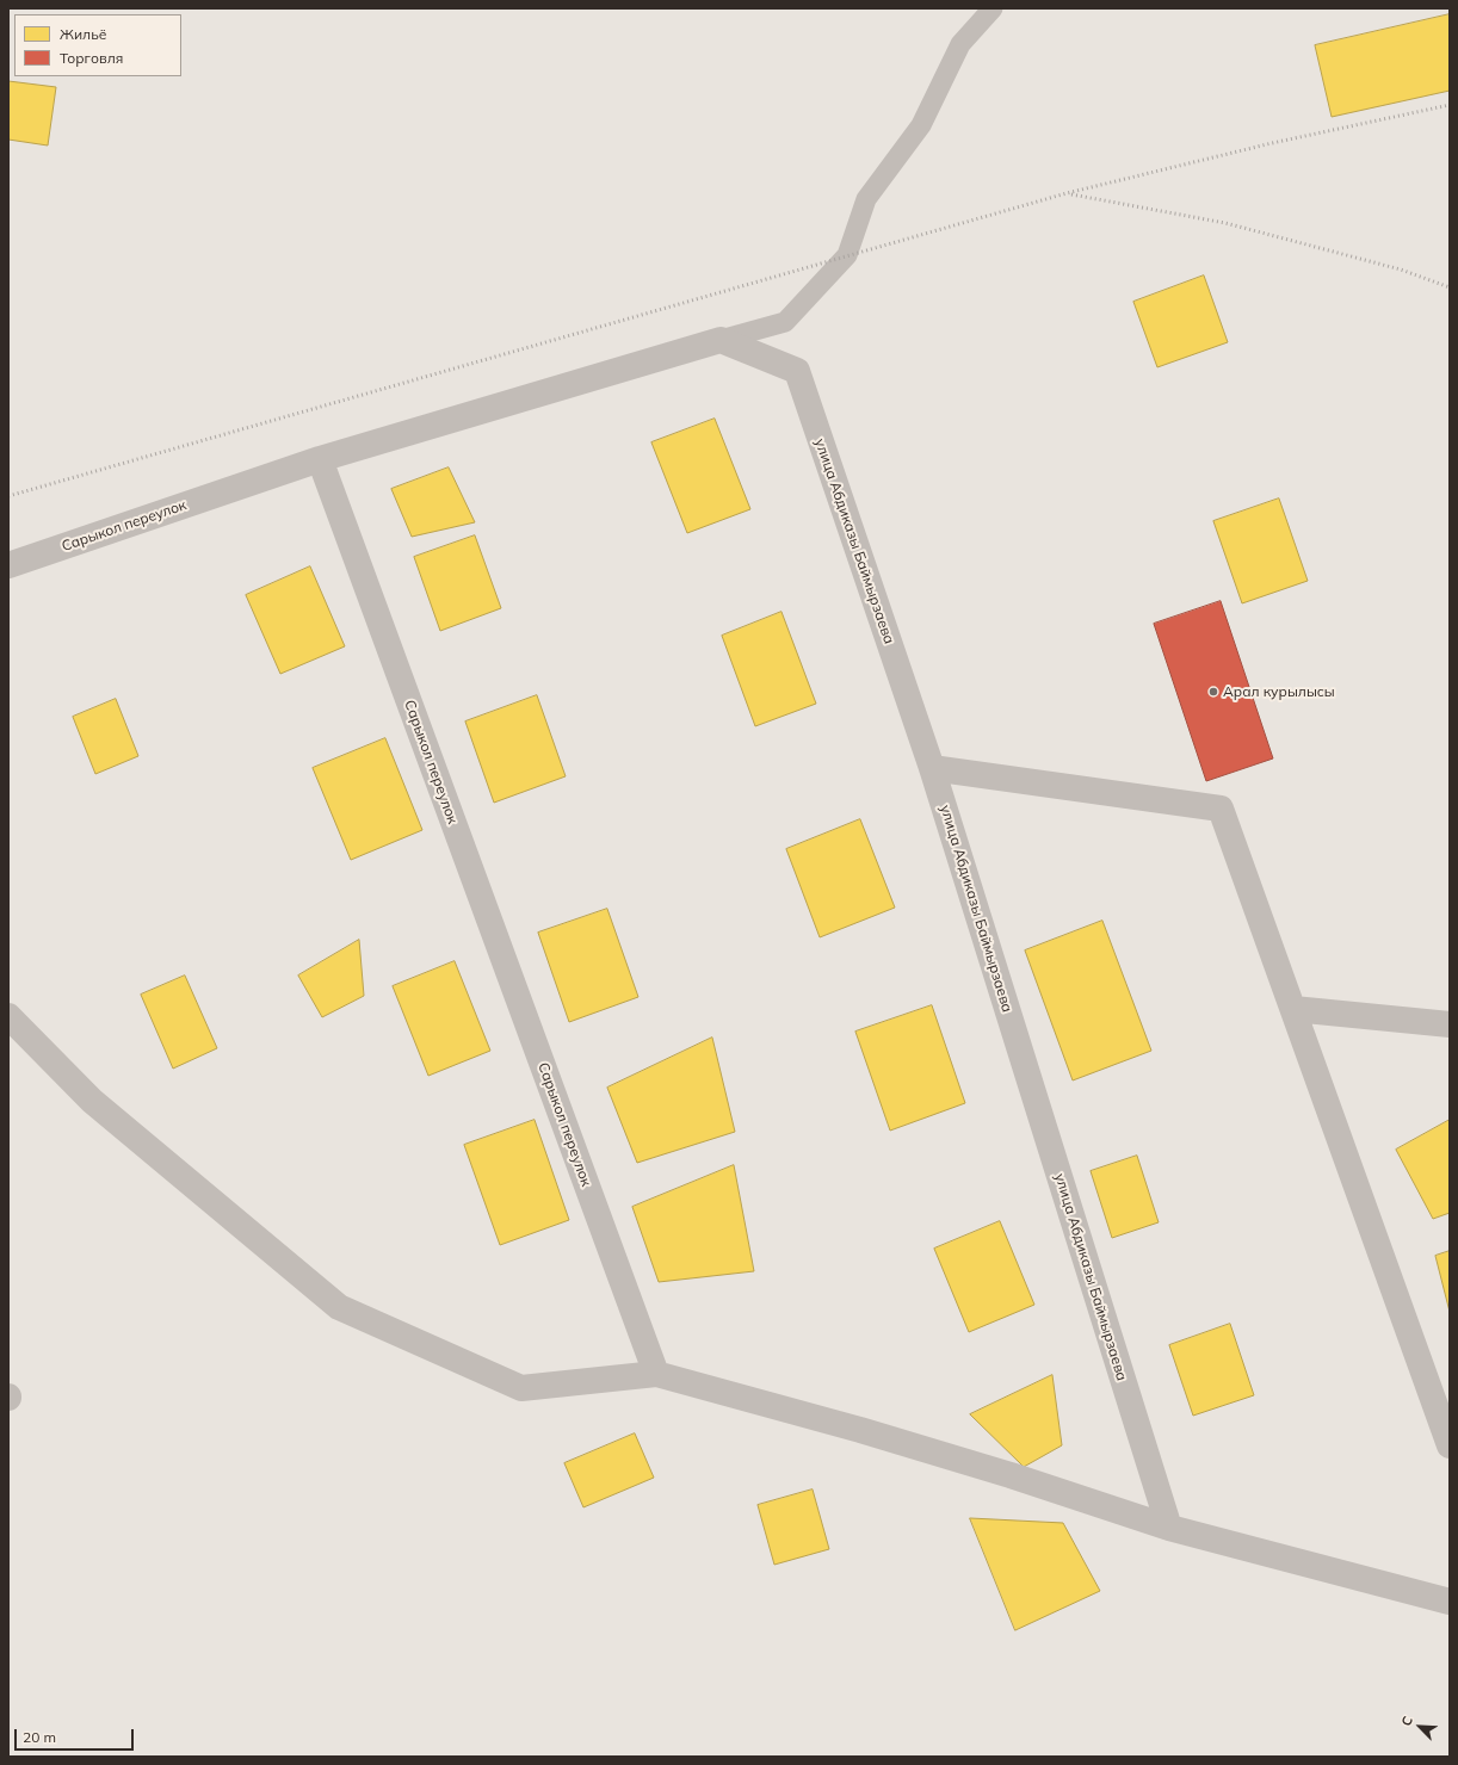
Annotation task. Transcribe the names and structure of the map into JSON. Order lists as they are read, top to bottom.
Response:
{
  "streets": {
    "street": ["Сарыкол переулок", "улица Абдиказы Баймырзаева"]
  },
  "places": ["Арал курылысы"],
  "legend": ["Жильё", "Торговля"],
  "scale_bar": "20 m",
  "north": "top left"
}
